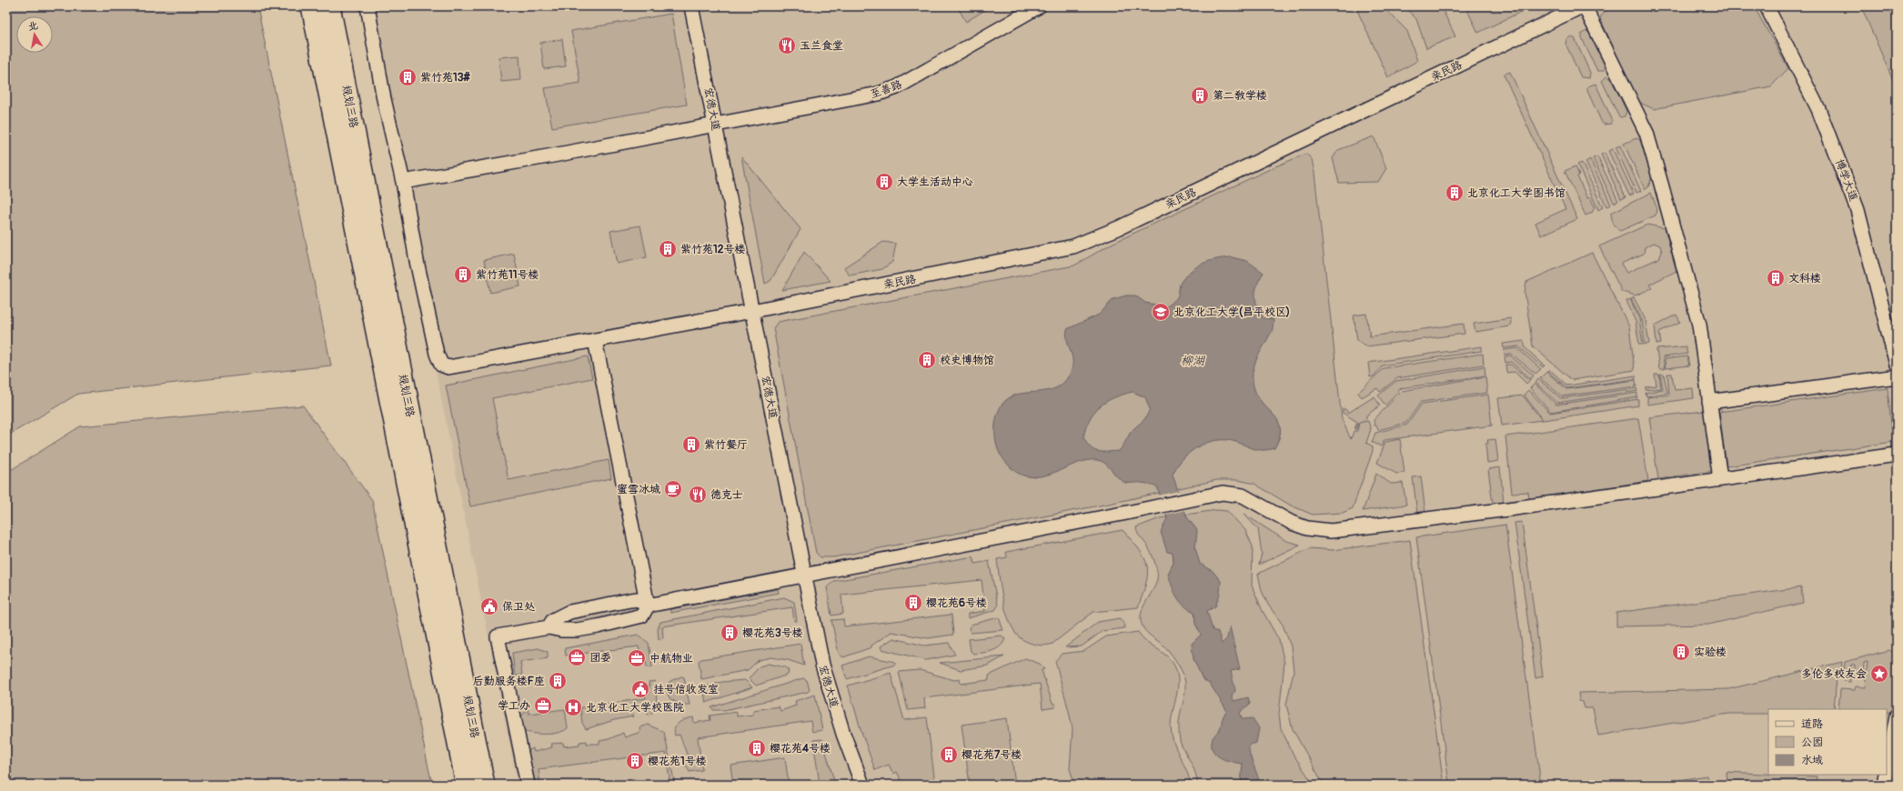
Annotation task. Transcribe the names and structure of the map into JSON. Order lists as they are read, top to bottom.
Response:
{
  "streets": {
    "main road": ["规划三路"],
    "street": [
      "亲民路",
      "至善路",
      "宏德大道",
      "博学大道"
    ]
  },
  "crossings": [
    ["亲民路", "至善路"],
    ["亲民路", "宏德大道"],
    ["至善路", "宏德大道"]
  ],
  "water": ["柳湖"],
  "places": {
    "restaurant": ["玉兰食堂", "德克士"],
    "building": [
      "紫竹苑13#",
      "第二教学楼",
      "大学生活动中心",
      "北京化工大学图书馆",
      "紫竹苑12号楼",
      "紫竹苑11号楼",
      "文科楼",
      "校史博物馆",
      "紫竹餐厅",
      "樱花苑6号楼",
      "樱花苑3号楼",
      "实验楼",
      "后勤服务楼F座",
      "樱花苑4号楼",
      "樱花苑7号楼",
      "樱花苑1号楼"
    ],
    "school or university": ["北京化工大学(昌平校区)"],
    "cafe": ["蜜雪冰城"],
    "public building": ["保卫处", "挂号信收发室"],
    "office": ["团委", "中航物业", "学工办"],
    "place": ["多伦多校友会"],
    "hospital": ["北京化工大学校医院"]
  },
  "legend": ["道路", "公园", "水域"],
  "north": "top"
}
